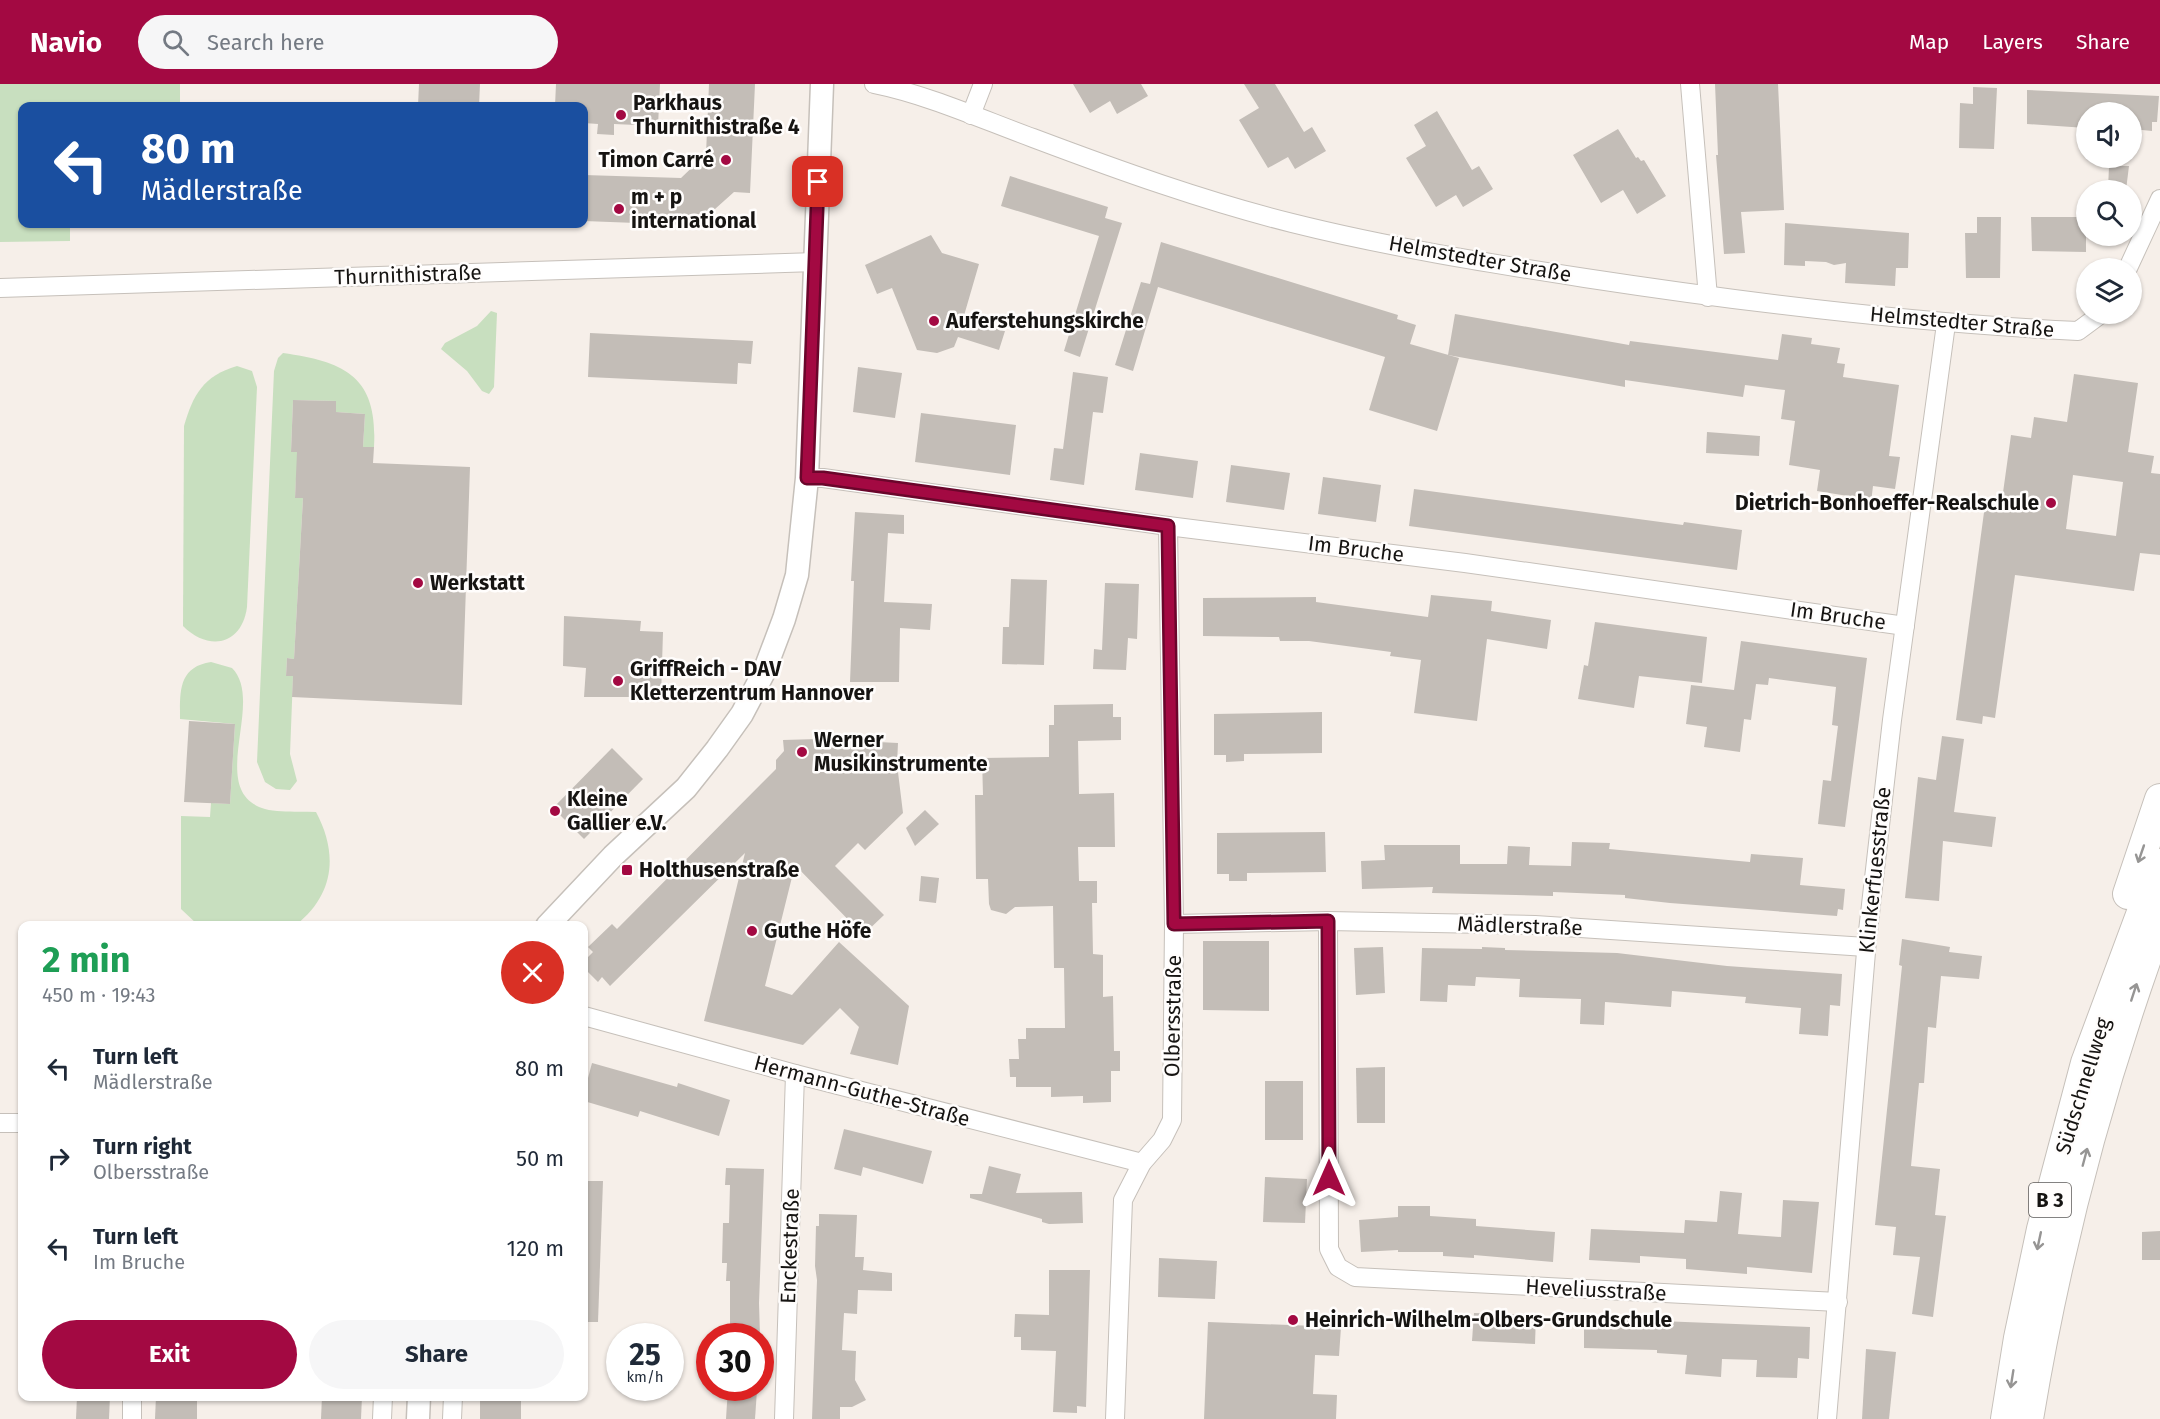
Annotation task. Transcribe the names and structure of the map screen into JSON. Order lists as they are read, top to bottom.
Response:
{
  "streets": {
    "highway": ["Südschnellweg", "B 3"],
    "street": [
      "Helmstedter Straße",
      "Thurnithistraße",
      "Im Bruche",
      "Klinkerfuesstraße",
      "Mädlerstraße",
      "Olbersstraße",
      "Hermann-Guthe-Straße",
      "Enckestraße",
      "Heveliusstraße"
    ]
  },
  "crossings": [
    ["Helmstedter Straße", "Klinkerfuesstraße"],
    ["Im Bruche", "Klinkerfuesstraße"],
    ["Im Bruche", "Olbersstraße"],
    ["Klinkerfuesstraße", "Mädlerstraße"],
    ["Klinkerfuesstraße", "Heveliusstraße"],
    ["Mädlerstraße", "Olbersstraße"],
    ["Mädlerstraße", "Heveliusstraße"],
    ["Olbersstraße", "Hermann-Guthe-Straße"],
    ["Hermann-Guthe-Straße", "Enckestraße"]
  ],
  "places": {
    "other": [
      "Parkhaus Thurnithistraße 4",
      "Timon Carré",
      "m + p international",
      "Auferstehungskirche",
      "Dietrich-Bonhoeffer-Realschule",
      "Werkstatt",
      "GriffReich - DAV Kletterzentrum Hannover",
      "Werner Musikinstrumente",
      "Kleine Gallier e.V.",
      "Guthe Höfe",
      "Heinrich-Wilhelm-Olbers-Grundschule"
    ],
    "transit": ["Holthusenstraße"]
  },
  "page": {
    "header": "Navio",
    "search": "Search here",
    "nav": ["Map", "Layers", "Share"],
    "turn": ["80 m", "Mädlerstraße"],
    "heading": ["2 min", "450 m · 19:43"],
    "list": [
      {
        "name": "Turn left",
        "note": "Mädlerstraße",
        "value": "80 m"
      },
      {
        "name": "Turn right",
        "note": "Olbersstraße",
        "value": "50 m"
      },
      {
        "name": "Turn left",
        "note": "Im Bruche",
        "value": "120 m"
      }
    ],
    "buttons": ["Exit", "Share"],
    "speed": "25 km/h",
    "limit": "30"
  }
}
